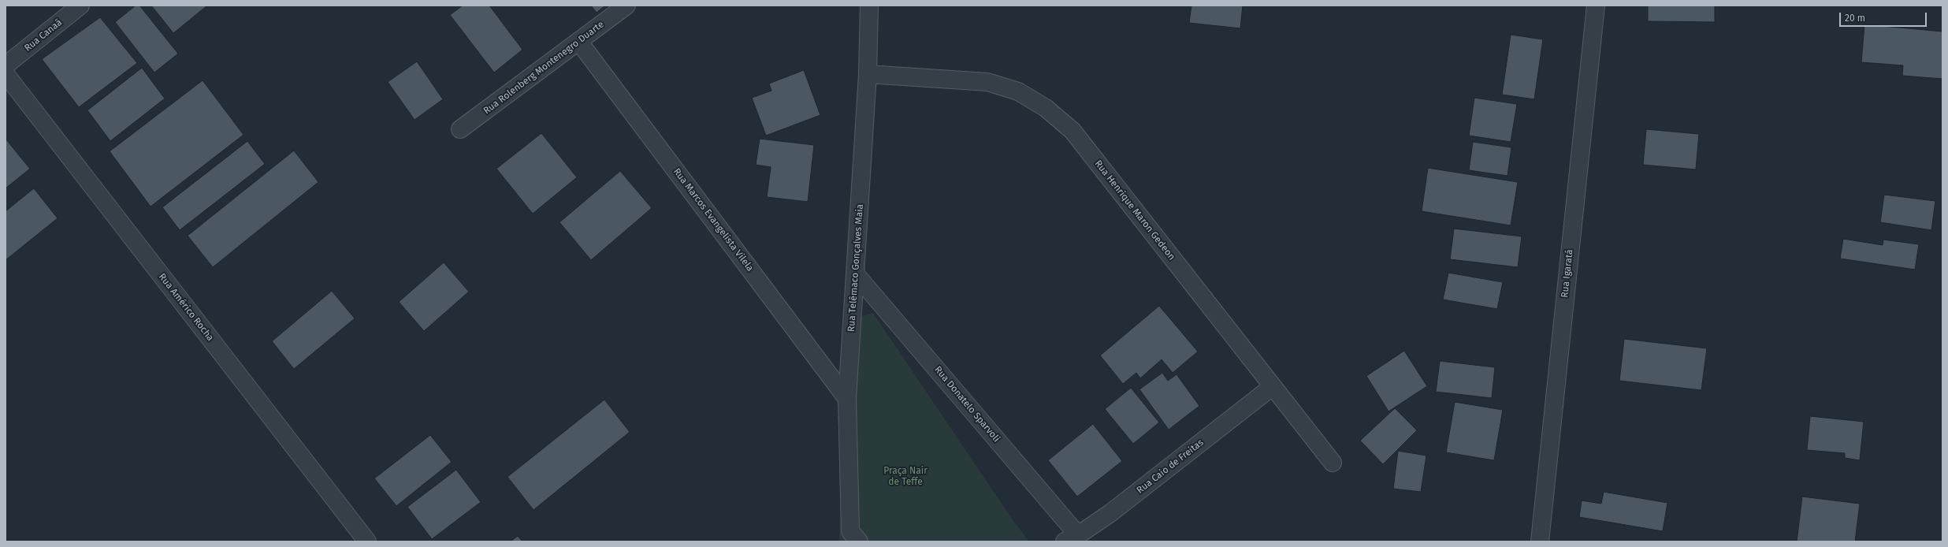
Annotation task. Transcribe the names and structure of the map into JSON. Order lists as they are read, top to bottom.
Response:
{
  "streets": {
    "street": [
      "Rua Canaã",
      "Rua Rolenberg Montenegro Duarte",
      "Rua Henrique Maron Gedeon",
      "Rua Marcos Evangelista Vilela",
      "Rua Telêmaco Gonçalves Maia",
      "Rua Igaratá",
      "Rua Américo Rocha",
      "Rua Donatelo Sparvoli",
      "Rua Caio de Freitas"
    ]
  },
  "crossings": [
    ["Rua Rolenberg Montenegro Duarte", "Rua Marcos Evangelista Vilela"],
    ["Rua Henrique Maron Gedeon", "Rua Telêmaco Gonçalves Maia"],
    ["Rua Henrique Maron Gedeon", "Rua Caio de Freitas"],
    ["Rua Marcos Evangelista Vilela", "Rua Telêmaco Gonçalves Maia"],
    ["Rua Telêmaco Gonçalves Maia", "Rua Donatelo Sparvoli"],
    ["Rua Donatelo Sparvoli", "Rua Caio de Freitas"]
  ],
  "parks": ["Praça Nair de Teffe"],
  "scale_bar": "20 m"
}
